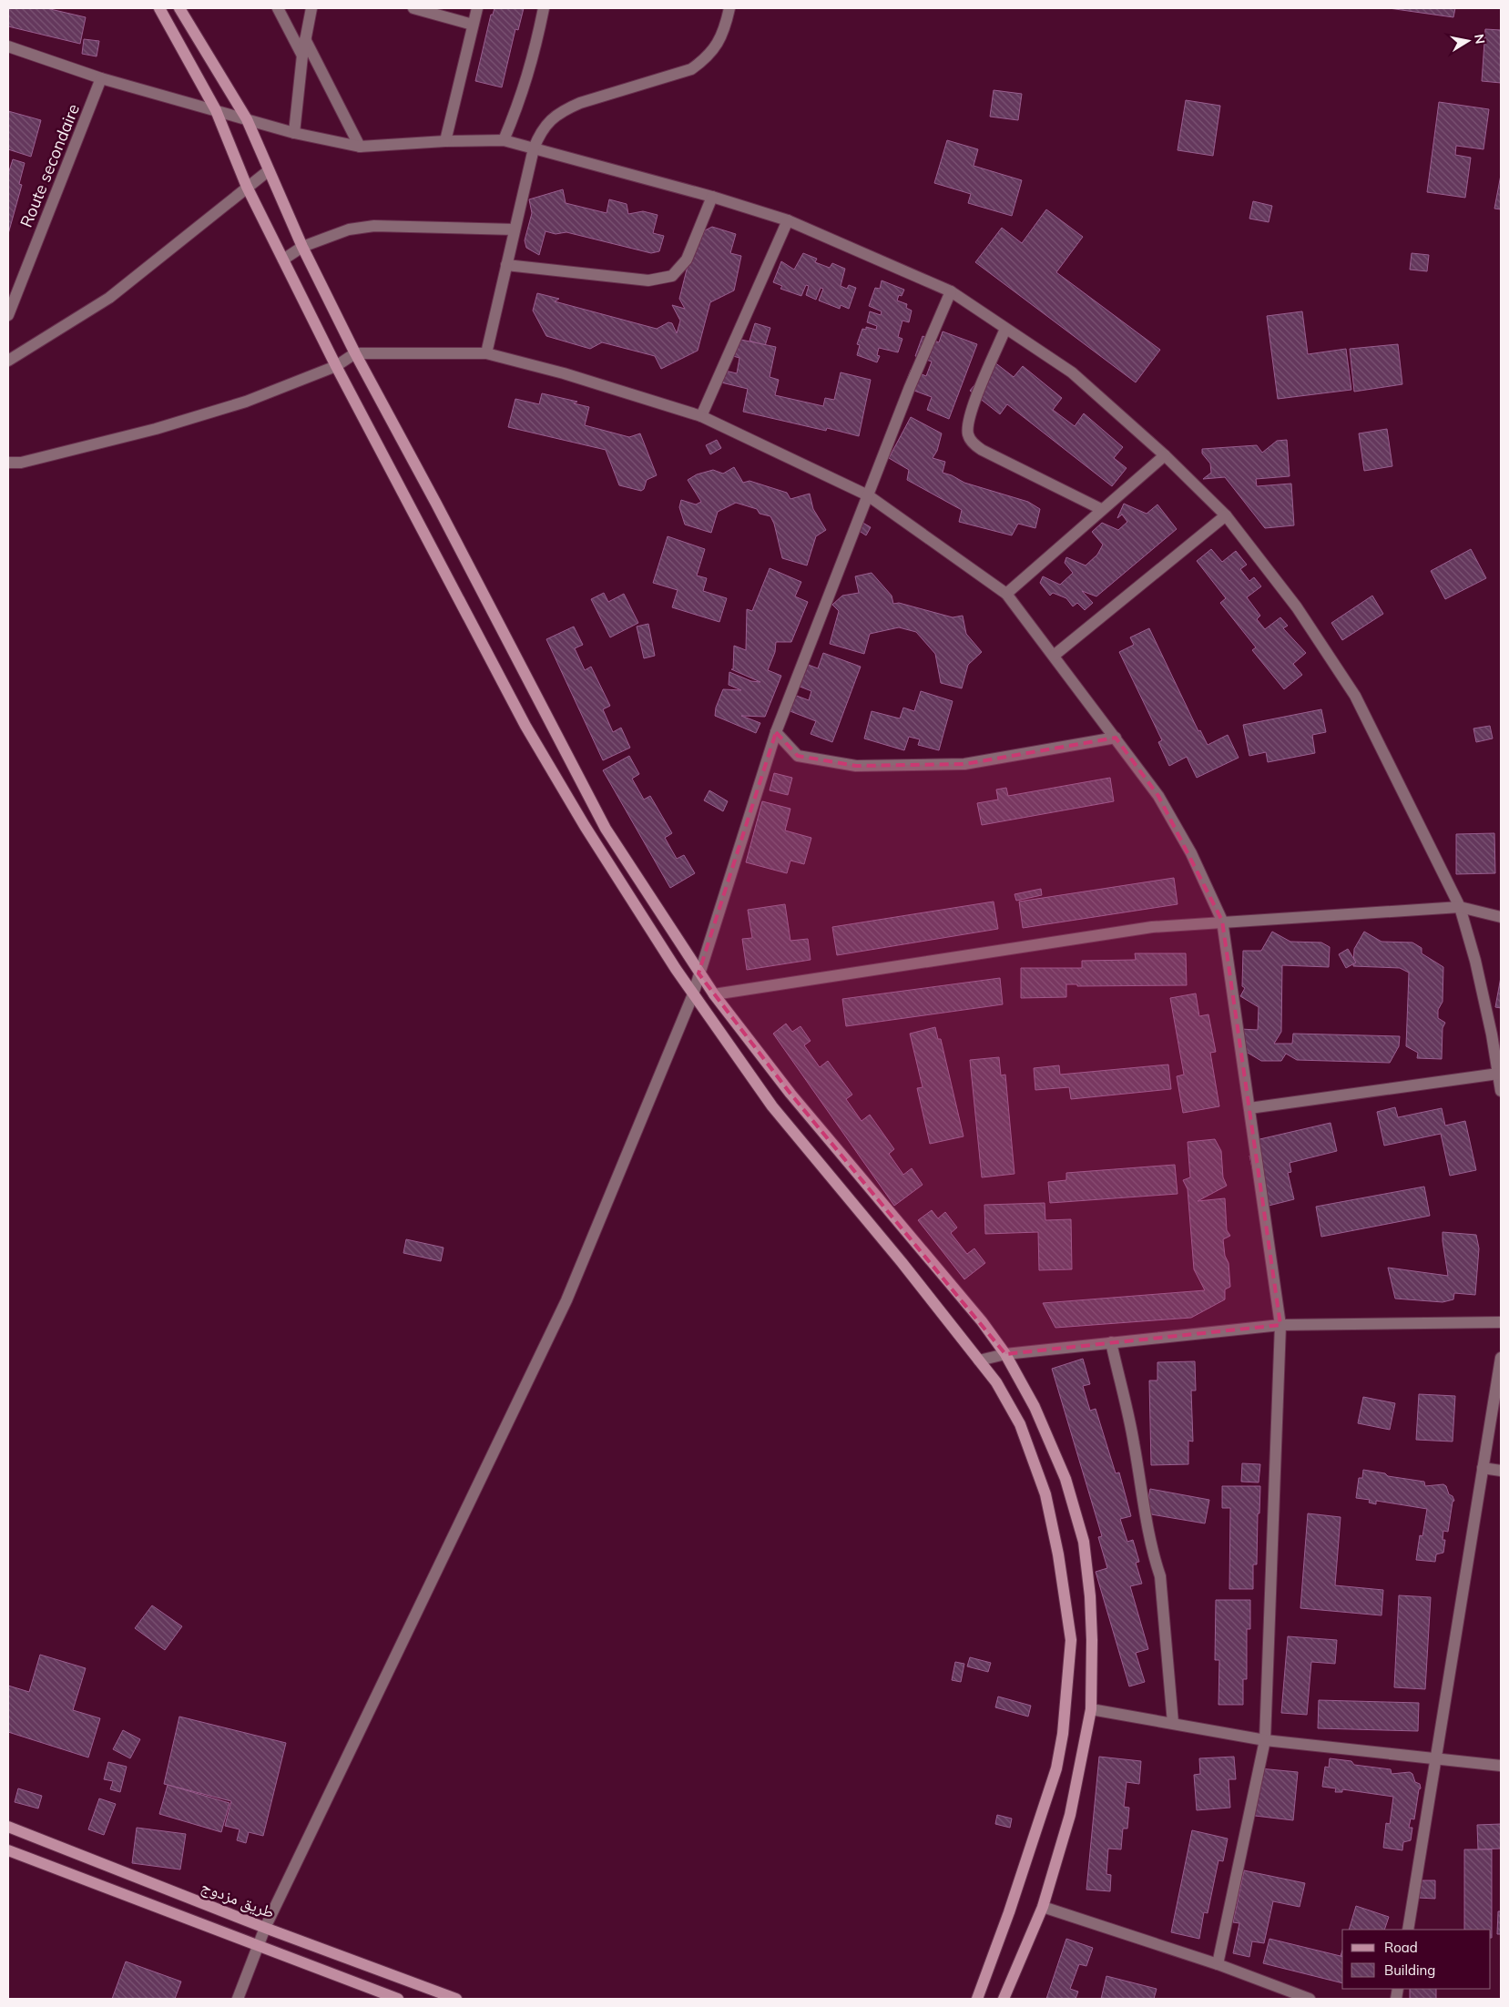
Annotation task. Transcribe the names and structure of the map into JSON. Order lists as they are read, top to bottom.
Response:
{
  "streets": {
    "street": ["Route secondaire", "طريق مزدوج"]
  },
  "legend": ["Road", "Building"],
  "north": "right"
}
